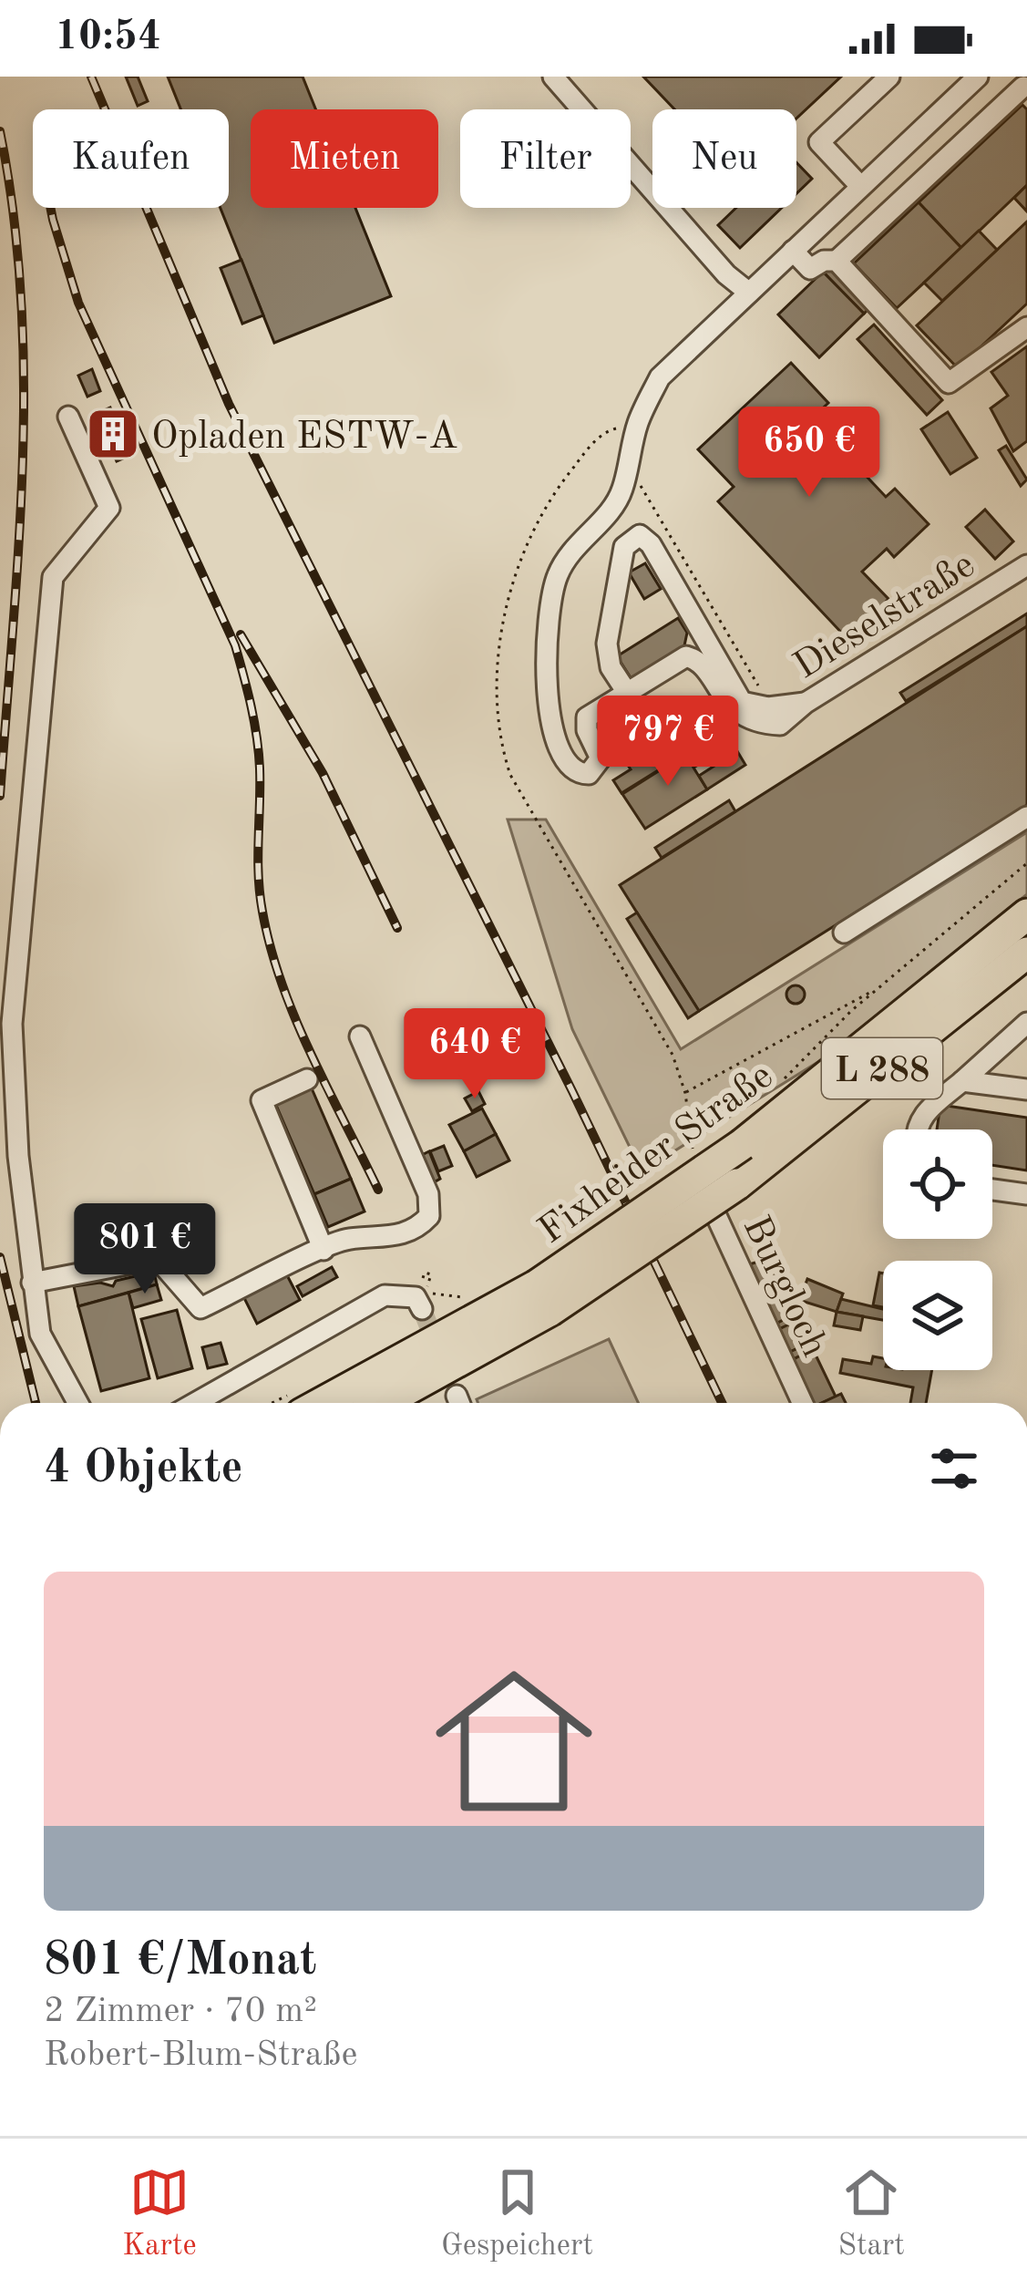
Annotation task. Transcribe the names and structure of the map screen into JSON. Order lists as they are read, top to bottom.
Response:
{
  "streets": {
    "highway": ["L 288", "Fixheider Straße"],
    "street": ["Dieselstraße", "Burgloch"]
  },
  "places": {
    "building": ["Opladen ESTW-A"]
  },
  "page": {
    "status": "10:54",
    "chip": [
      "Kaufen",
      "Mieten",
      "Filter",
      "Neu"
    ],
    "price": [
      "650 €",
      "797 €",
      "640 €",
      "801 €"
    ],
    "heading": "4 Objekte",
    "list": [
      {
        "name": "801 €/Monat",
        "note": "2 Zimmer · 70 m² · Robert-Blum-Straße"
      }
    ],
    "tabs": ["Karte", "Gespeichert", "Start"]
  }
}
